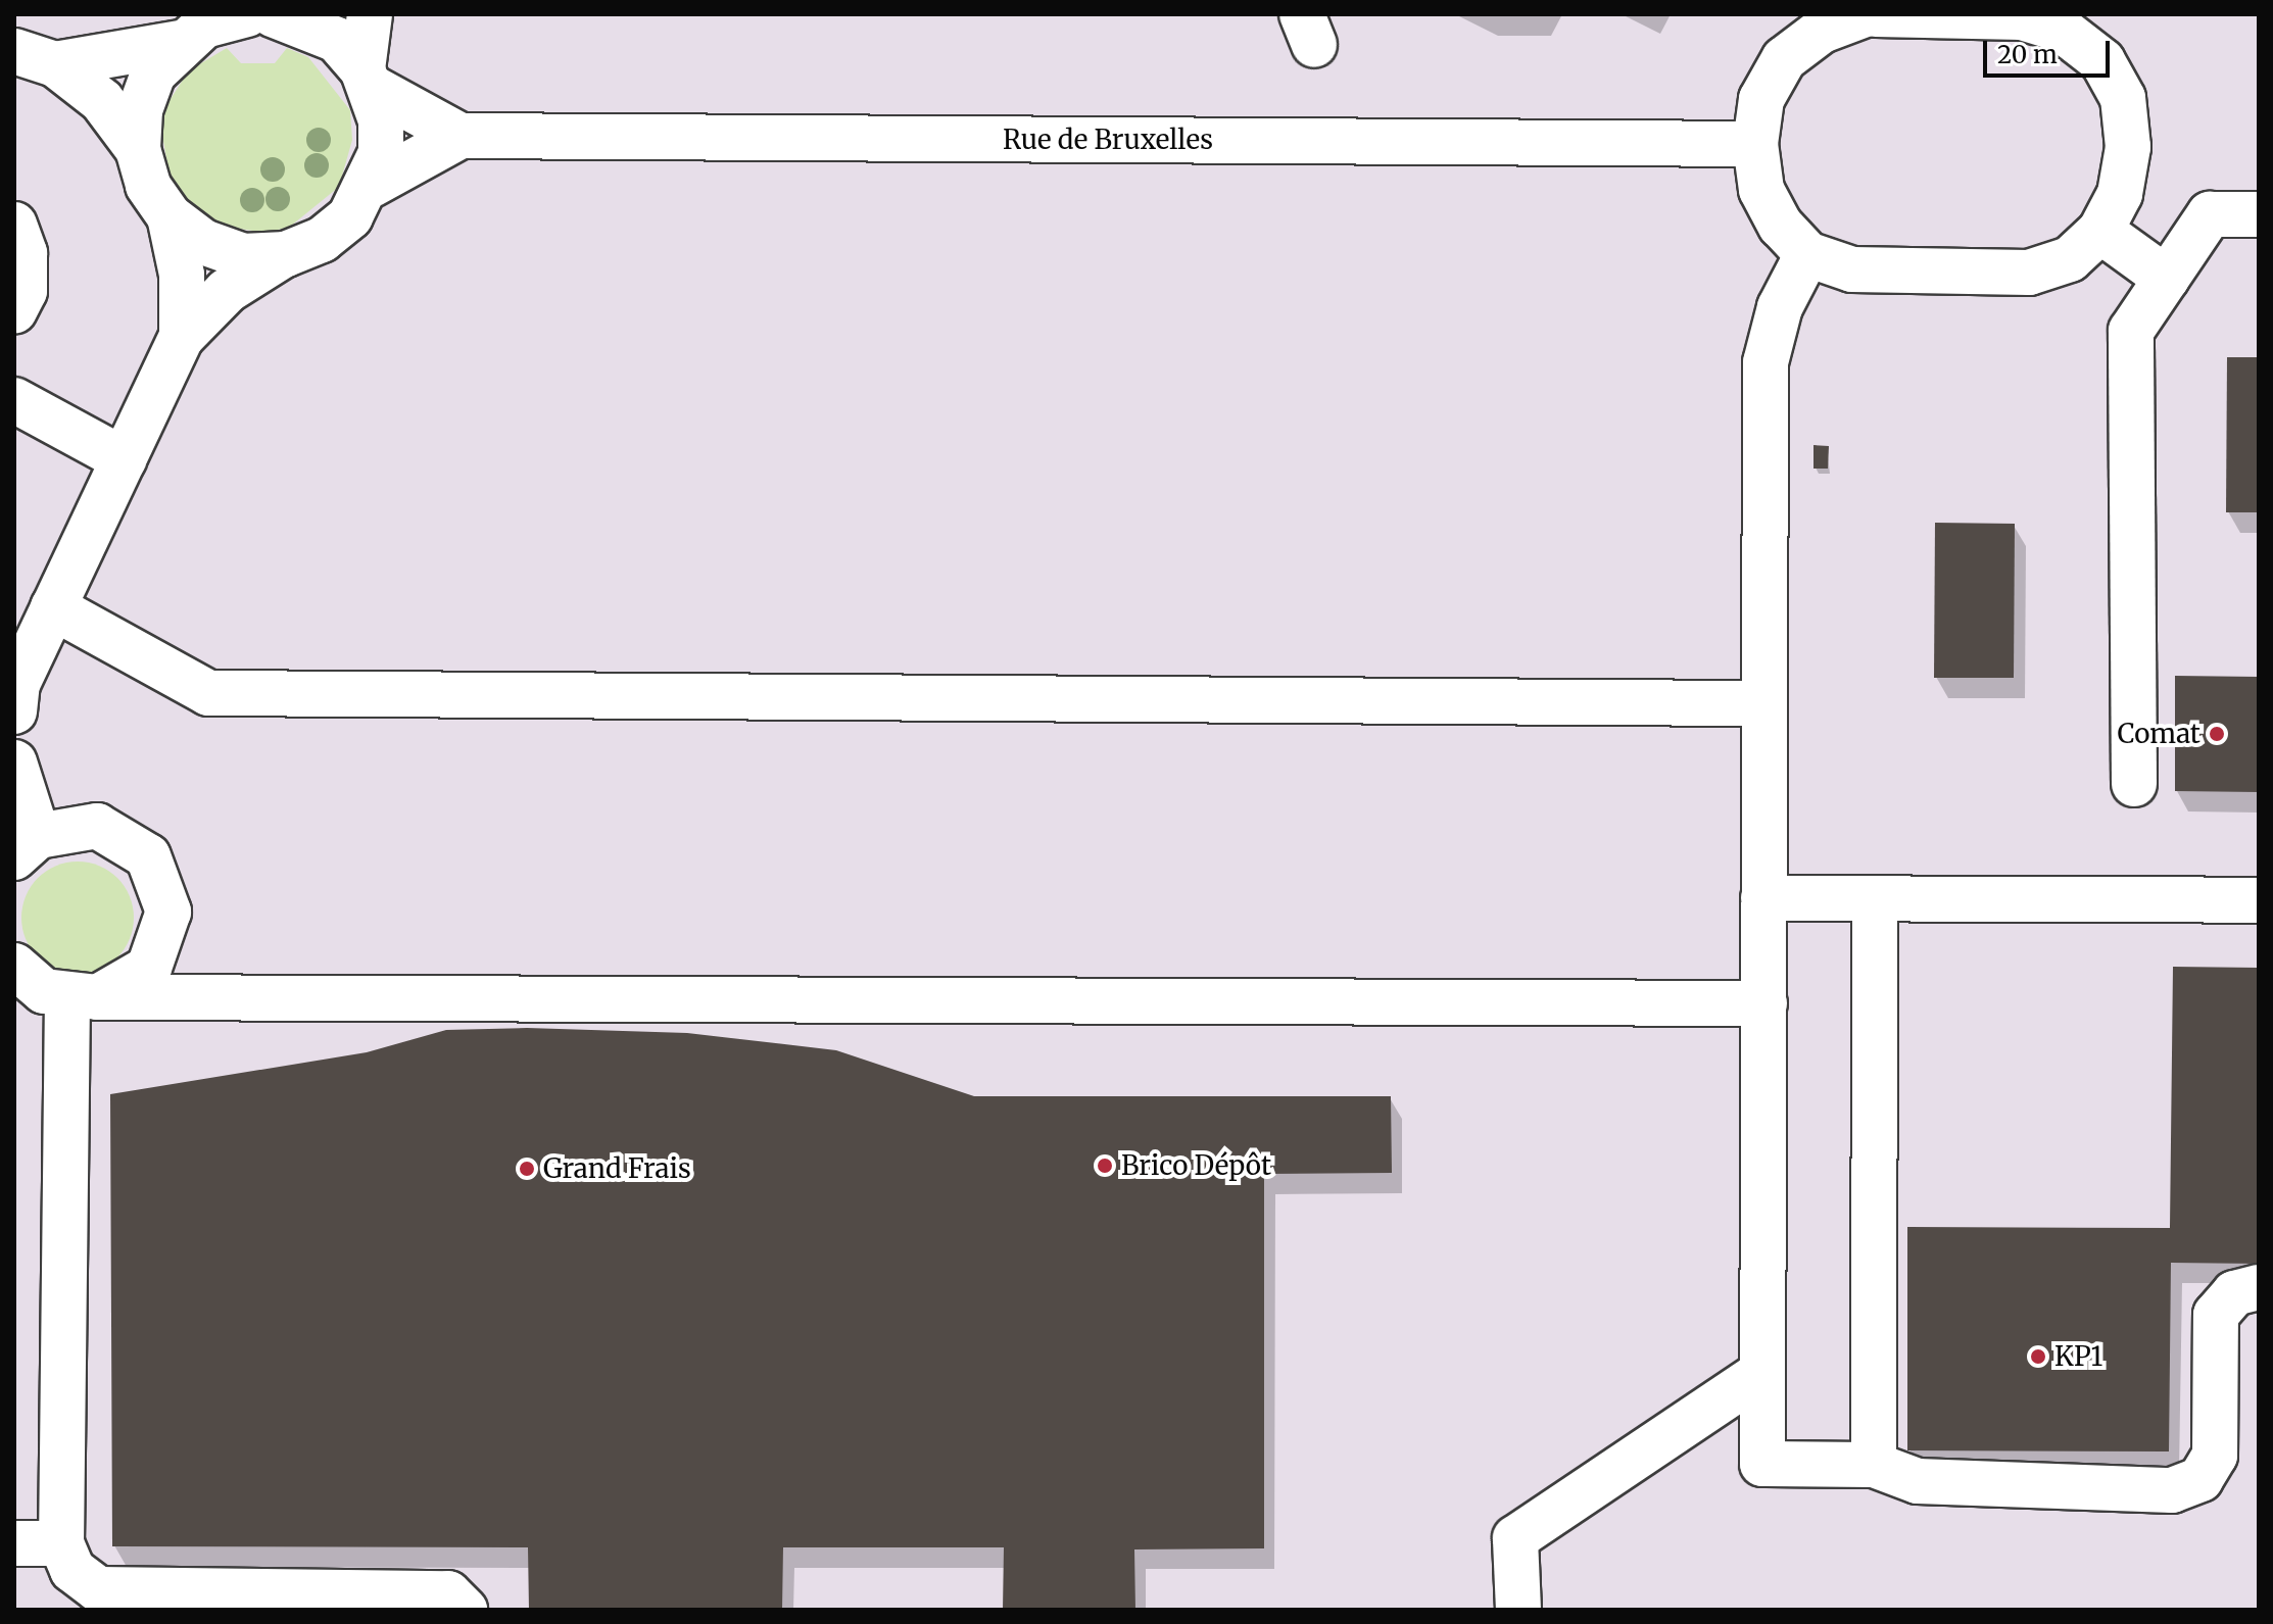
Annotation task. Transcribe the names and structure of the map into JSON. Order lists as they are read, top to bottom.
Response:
{
  "streets": {
    "street": ["Rue de Bruxelles"]
  },
  "places": [
    "Comat",
    "Brico Dépôt",
    "Grand Frais",
    "KP1"
  ],
  "scale_bar": "20 m"
}
